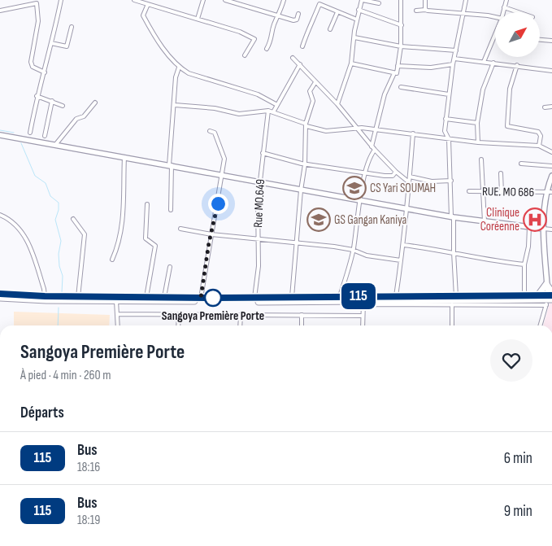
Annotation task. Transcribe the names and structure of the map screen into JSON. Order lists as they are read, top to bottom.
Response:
{
  "streets": {
    "street": ["RUE. MO 686", "Rue MO.649"]
  },
  "places": {
    "school or university": ["CS Yari SOUMAH", "GS Gangan Kaniya"],
    "hospital": ["Clinique Coréenne"],
    "other": ["Sangoya Première Porte"]
  },
  "lines": ["bus line 115"],
  "north": "top right",
  "page": {
    "on_map": "115",
    "heading": [
      ["Sangoya Première Porte", "À pied · 4 min · 260 m"],
      "Départs"
    ],
    "list": [
      {
        "mark": "115",
        "name": "Bus",
        "note": "18:16",
        "value": "6 min"
      },
      {
        "mark": "115",
        "name": "Bus",
        "note": "18:19",
        "value": "9 min"
      }
    ]
  }
}
